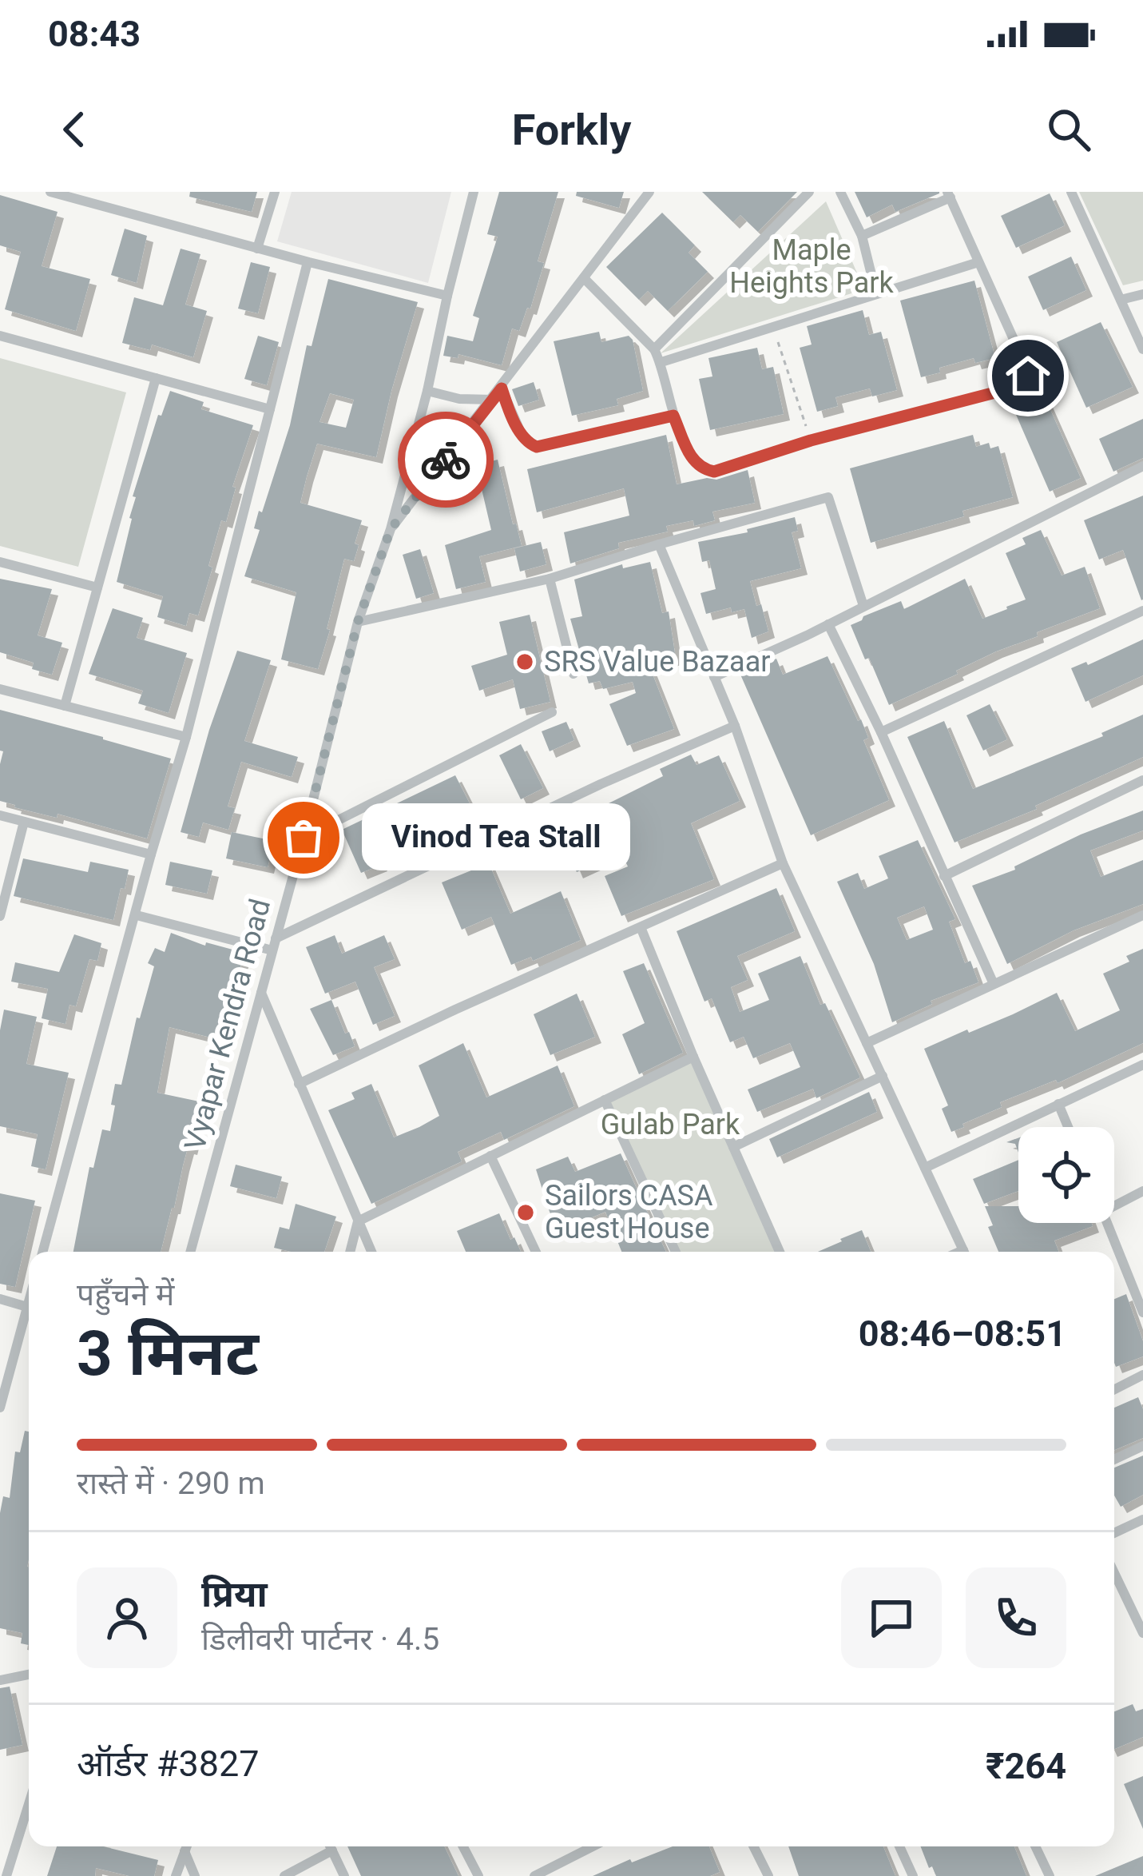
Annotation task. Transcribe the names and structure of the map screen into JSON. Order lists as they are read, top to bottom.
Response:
{
  "streets": {
    "street": ["Vyapar Kendra Road"]
  },
  "parks": ["Maple Heights Park", "Gulab Park"],
  "places": ["SRS Value Bazaar", "Vinod Tea Stall", "Sailors CASA Guest House"],
  "page": {
    "status": "08:43",
    "header": "Forkly",
    "bubble": "Vinod Tea Stall",
    "heading": ["3 मिनट", "पहुँचने में", "08:46–08:51"],
    "panel": [
      "प्रिया",
      "डिलीवरी पार्टनर · 4.5",
      "ऑर्डर #3827",
      "₹264"
    ],
    "bar": "रास्ते में · 290 m"
  }
}
